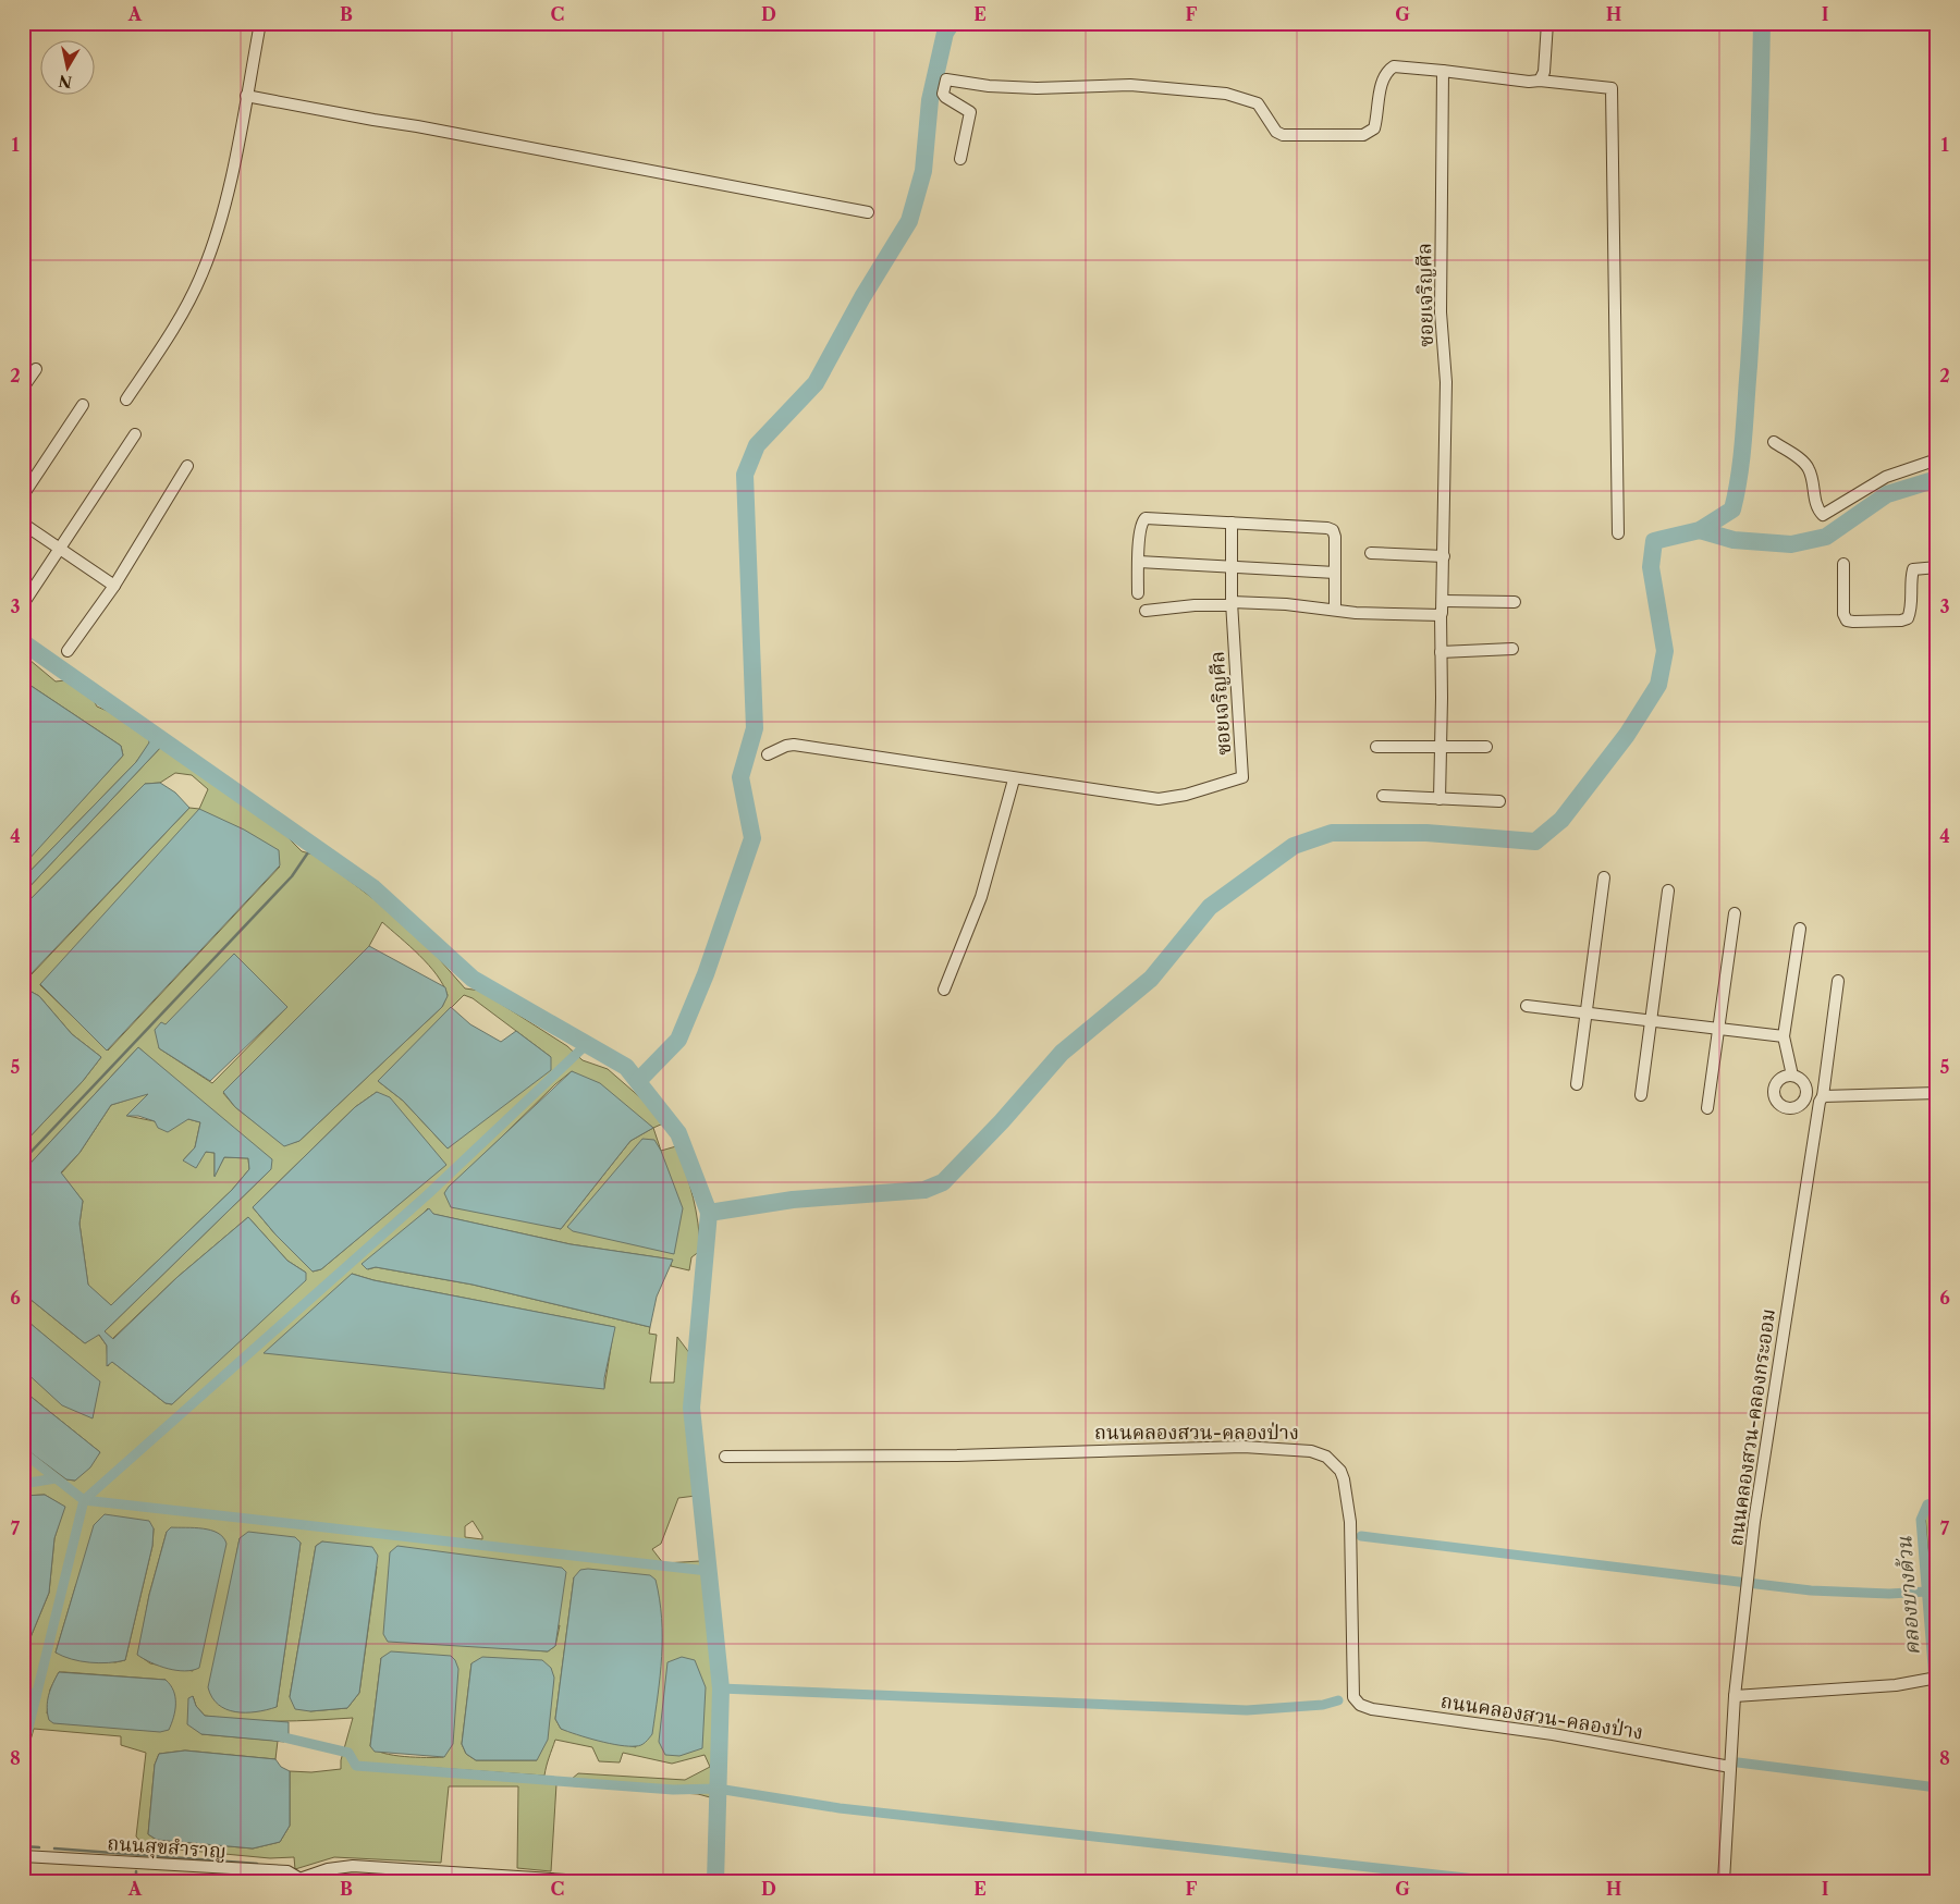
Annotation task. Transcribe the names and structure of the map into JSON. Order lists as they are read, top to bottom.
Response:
{
  "streets": {
    "street": [
      "ซอยเจริญศีล",
      "ถนนคลองสวน-คลองกระออม",
      "ถนนคลองสวน-คลองป่าง",
      "ถนนสุขสำราญ"
    ]
  },
  "crossings": [
    ["ถนนคลองสวน-คลองกระออม", "ถนนคลองสวน-คลองป่าง"]
  ],
  "water": ["คลองบางด้วน"],
  "north": "bottom",
  "grid": {
    "columns": [
      "A",
      "B",
      "C",
      "D",
      "E",
      "F",
      "G",
      "H",
      "I"
    ],
    "rows": [
      "1",
      "2",
      "3",
      "4",
      "5",
      "6",
      "7",
      "8"
    ]
  }
}
